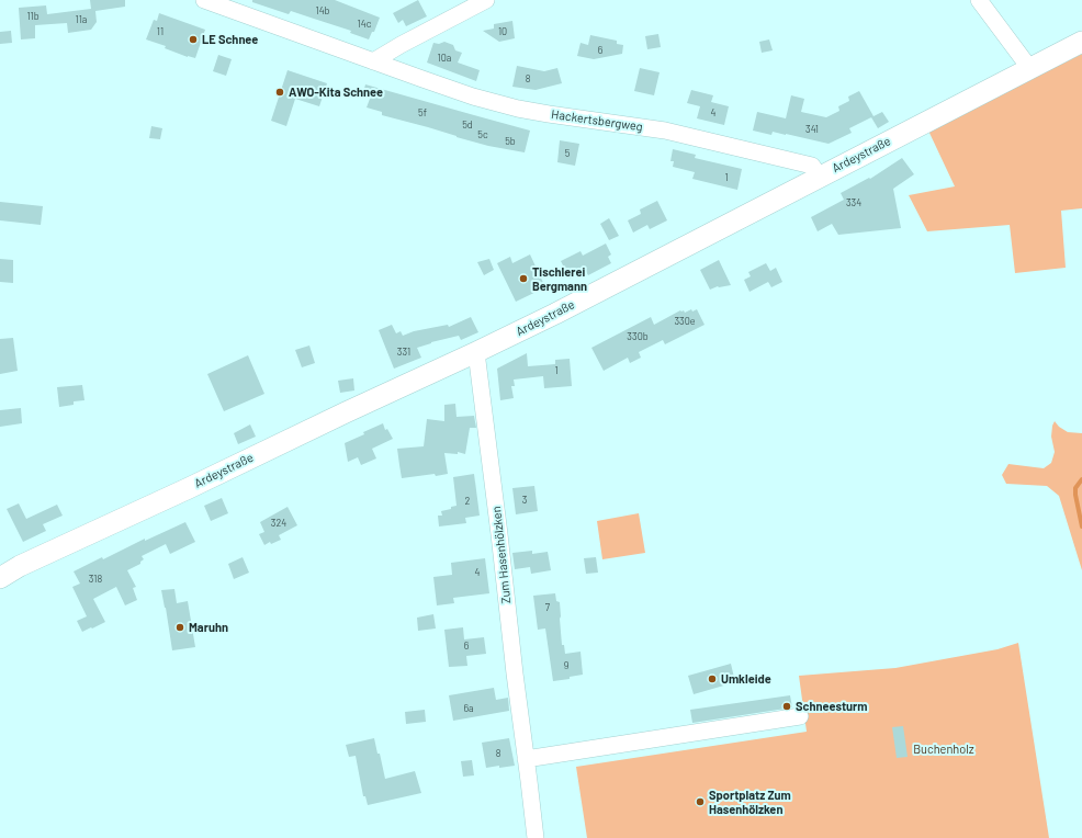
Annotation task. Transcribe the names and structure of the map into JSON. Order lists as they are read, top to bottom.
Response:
{
  "streets": {
    "main road": ["Ardeystraße"],
    "street": ["Hackertsbergweg", "Zum Hasenhölzken"]
  },
  "crossings": [
    ["Hackertsbergweg", "Ardeystraße"],
    ["Ardeystraße", "Zum Hasenhölzken"]
  ],
  "parks": ["Buchenholz"],
  "places": [
    "LE Schnee",
    "AWO-Kita Schnee",
    "Tischlerei Bergmann",
    "Maruhn",
    "Umkleide",
    "Schneesturm",
    "Sportplatz Zum Hasenhölzken"
  ],
  "house_numbers": [
    "14b",
    "11b",
    "11a",
    "14c",
    "11",
    "10",
    "6",
    "10a",
    "8",
    "5f",
    "4",
    "5d",
    "341",
    "5c",
    "5b",
    "5",
    "1",
    "334",
    "330e",
    "330b",
    "331",
    "1",
    "3",
    "2",
    "324",
    "4",
    "318",
    "7",
    "6",
    "9",
    "6a",
    "8"
  ]
}
